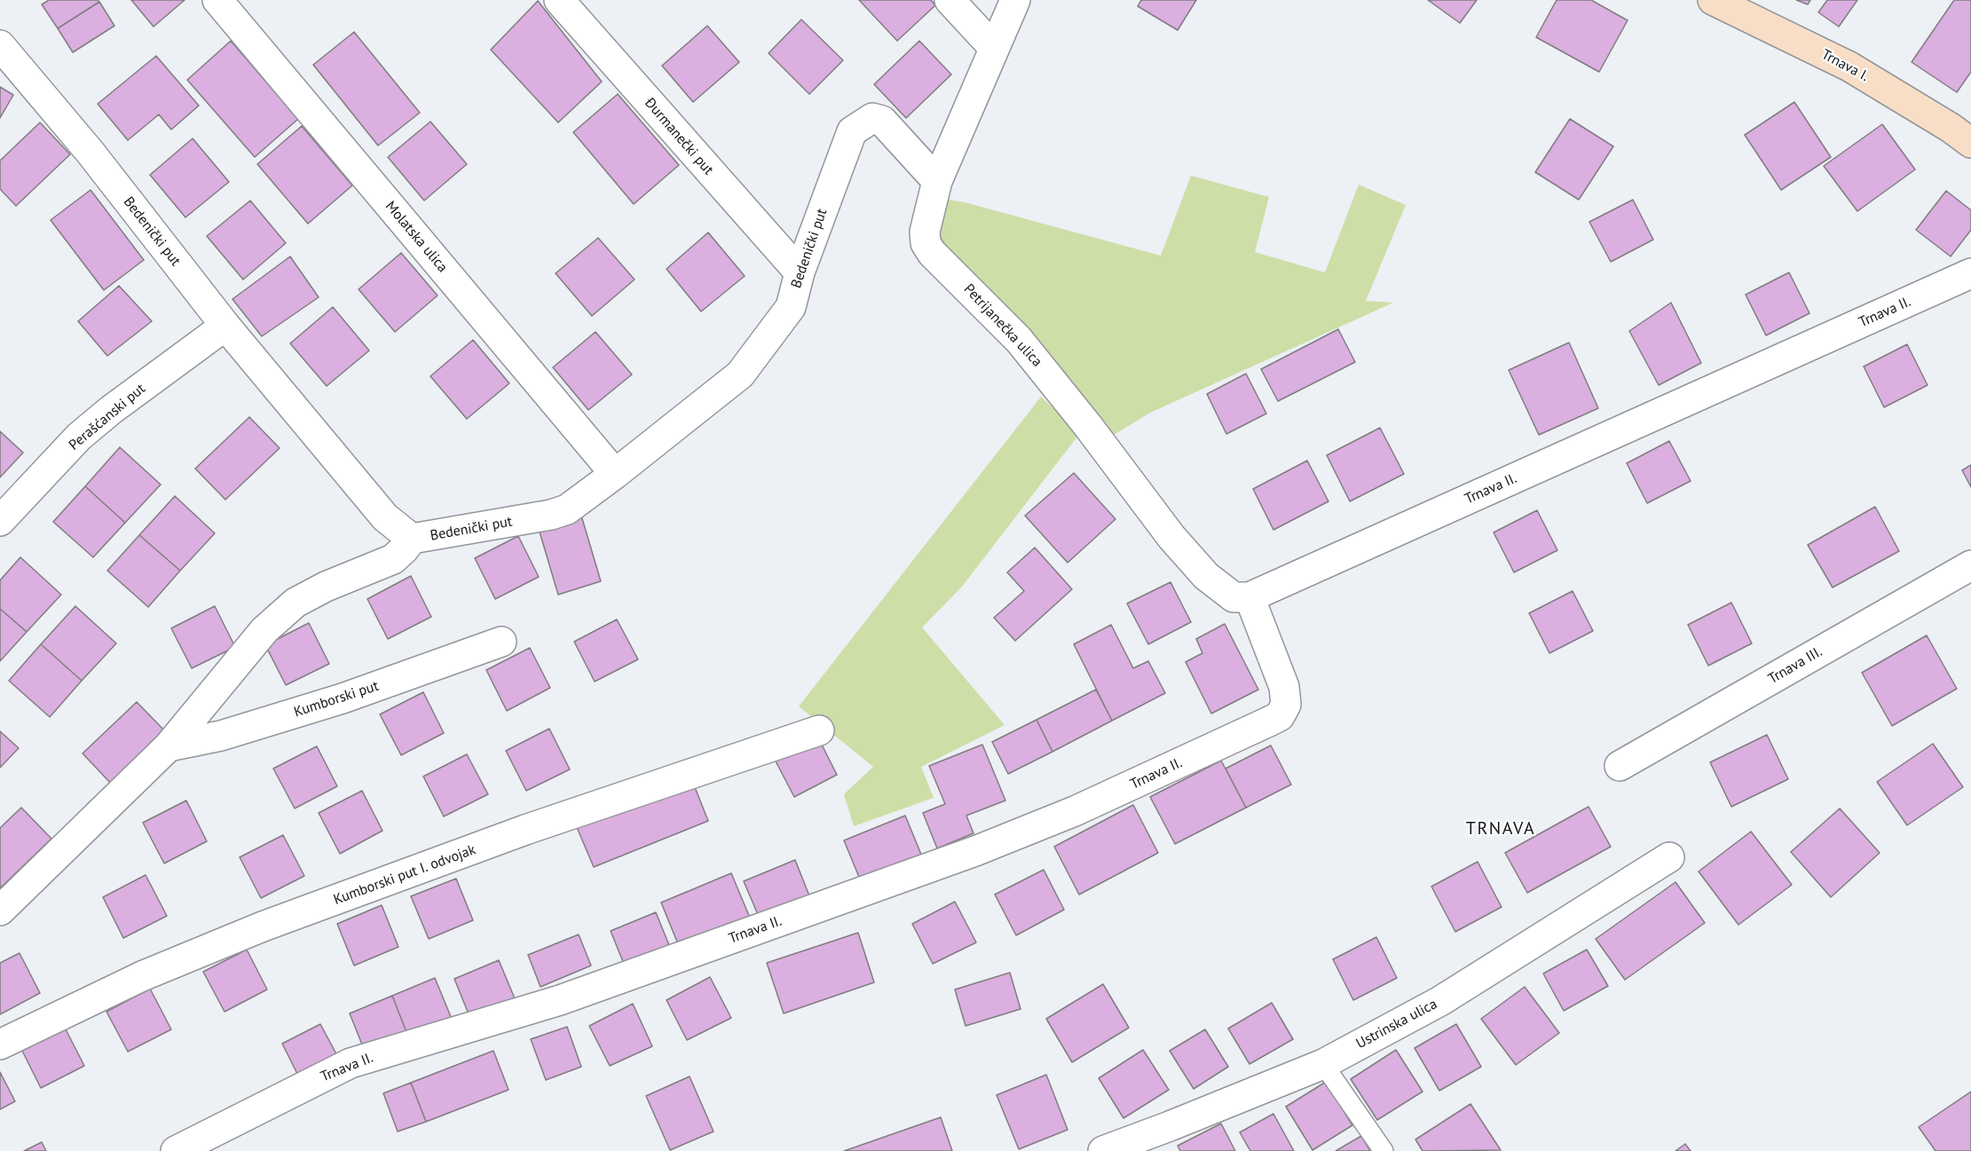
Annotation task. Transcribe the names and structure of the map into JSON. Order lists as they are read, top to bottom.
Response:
{
  "streets": {
    "street": [
      "Trnava I.",
      "Đurmanečki put",
      "Bedenički put",
      "Molatska ulica",
      "Trnava II.",
      "Petrijanečka ulica",
      "Perašćanski put",
      "Trnava III.",
      "Kumborski put",
      "Kumborski put I. odvojak",
      "Ustrinska ulica"
    ]
  },
  "crossings": [
    ["Đurmanečki put", "Bedenički put"],
    ["Bedenički put", "Molatska ulica"],
    ["Bedenički put", "Petrijanečka ulica"],
    ["Bedenički put", "Perašćanski put"],
    ["Trnava II.", "Petrijanečka ulica"]
  ],
  "districts": ["TRNAVA"]
}
